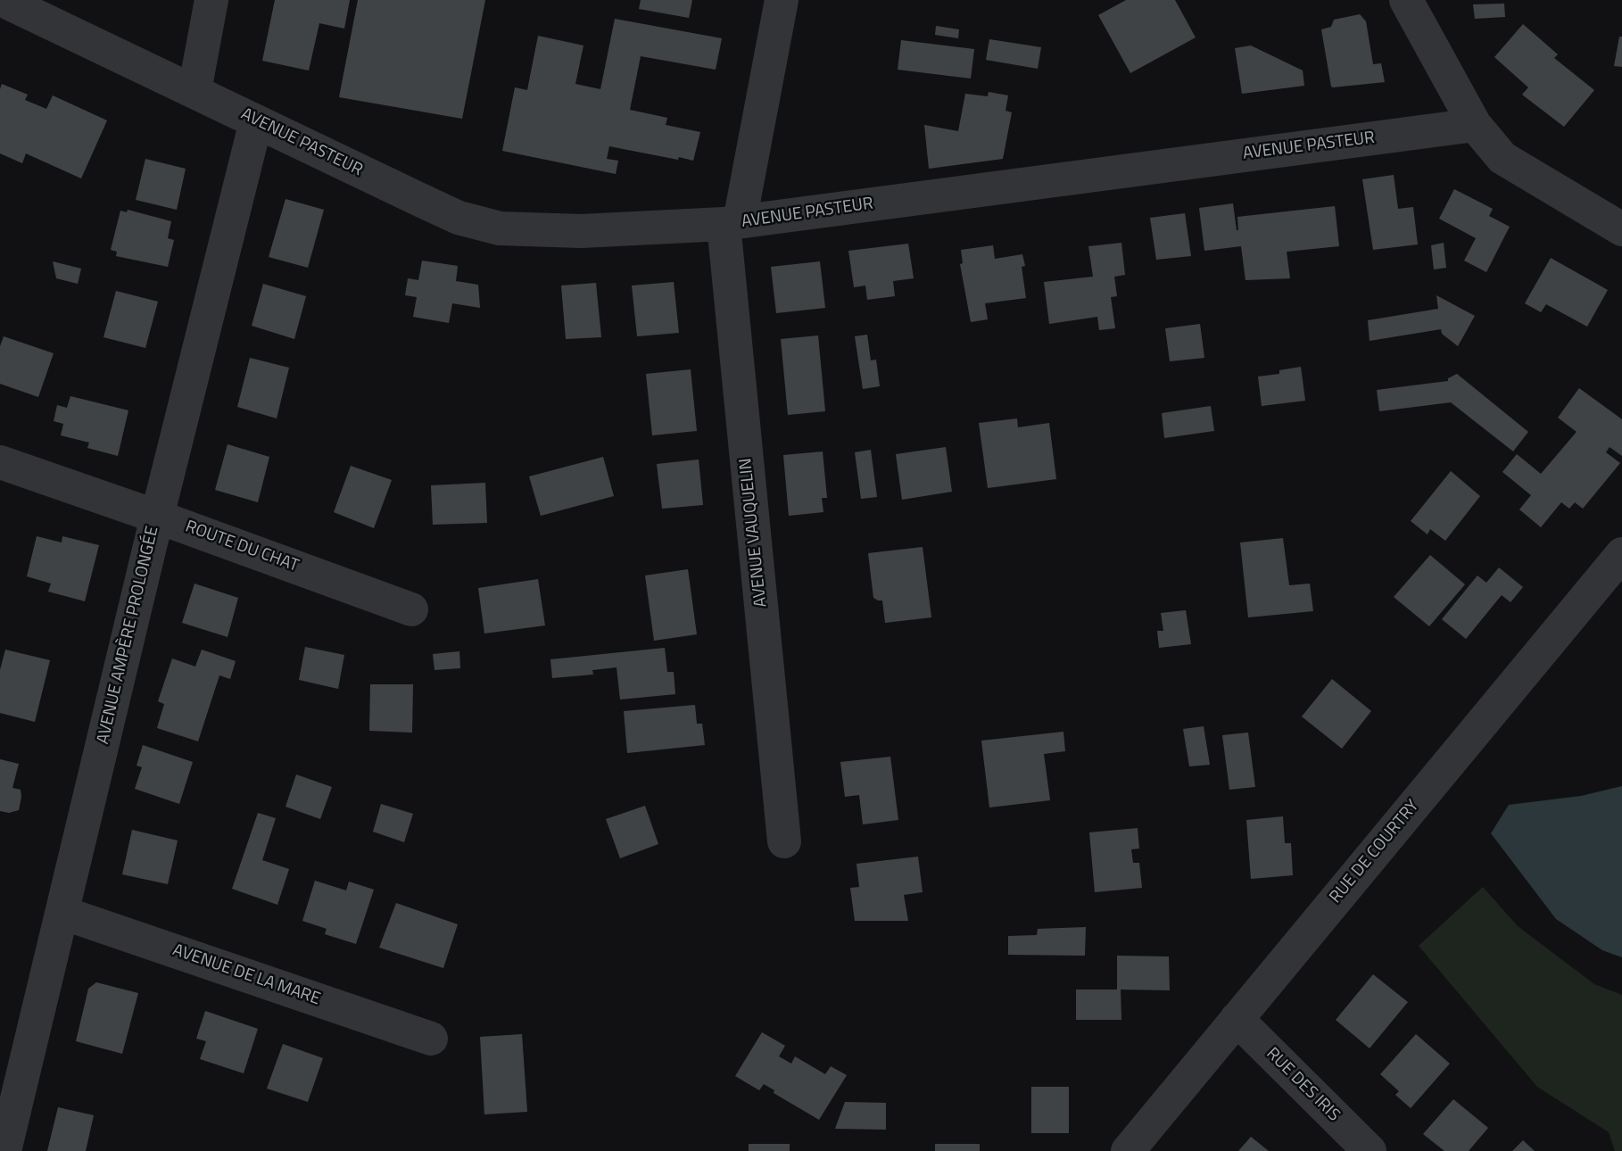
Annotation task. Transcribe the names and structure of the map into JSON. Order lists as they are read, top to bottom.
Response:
{
  "streets": {
    "street": [
      "AVENUE PASTEUR",
      "AVENUE VAUQUELIN",
      "ROUTE DU CHAT",
      "AVENUE AMPÈRE PROLONGÉE",
      "RUE DE COURTRY",
      "AVENUE DE LA MARE",
      "RUE DES IRIS"
    ]
  },
  "crossings": [
    ["AVENUE PASTEUR", "AVENUE VAUQUELIN"],
    ["AVENUE PASTEUR", "AVENUE AMPÈRE PROLONGÉE"],
    ["ROUTE DU CHAT", "AVENUE AMPÈRE PROLONGÉE"],
    ["AVENUE AMPÈRE PROLONGÉE", "AVENUE DE LA MARE"],
    ["RUE DE COURTRY", "RUE DES IRIS"]
  ]
}
